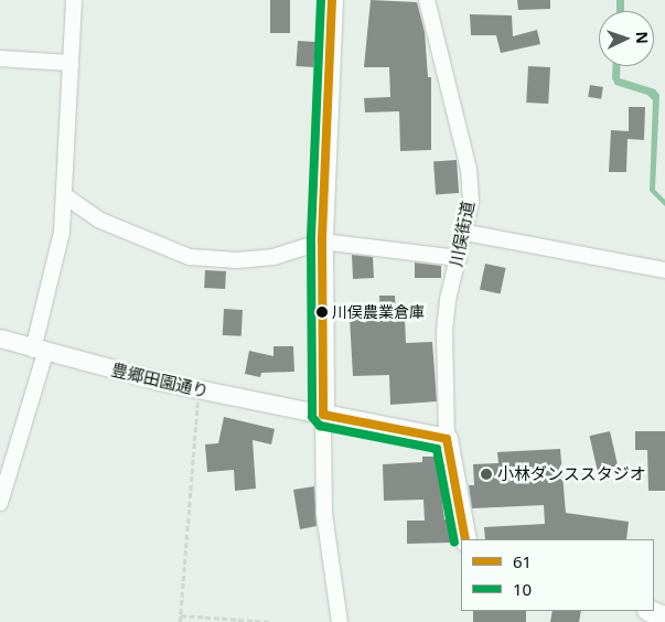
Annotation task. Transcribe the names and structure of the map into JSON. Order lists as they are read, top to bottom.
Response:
{
  "streets": {
    "main road": ["川俣街道"],
    "street": ["豊郷田園通り"]
  },
  "places": ["川俣農業倉庫", "小林ダンススタジオ"],
  "lines": ["transit line 61", "transit line 10"],
  "legend": ["61", "10"],
  "north": "right"
}
